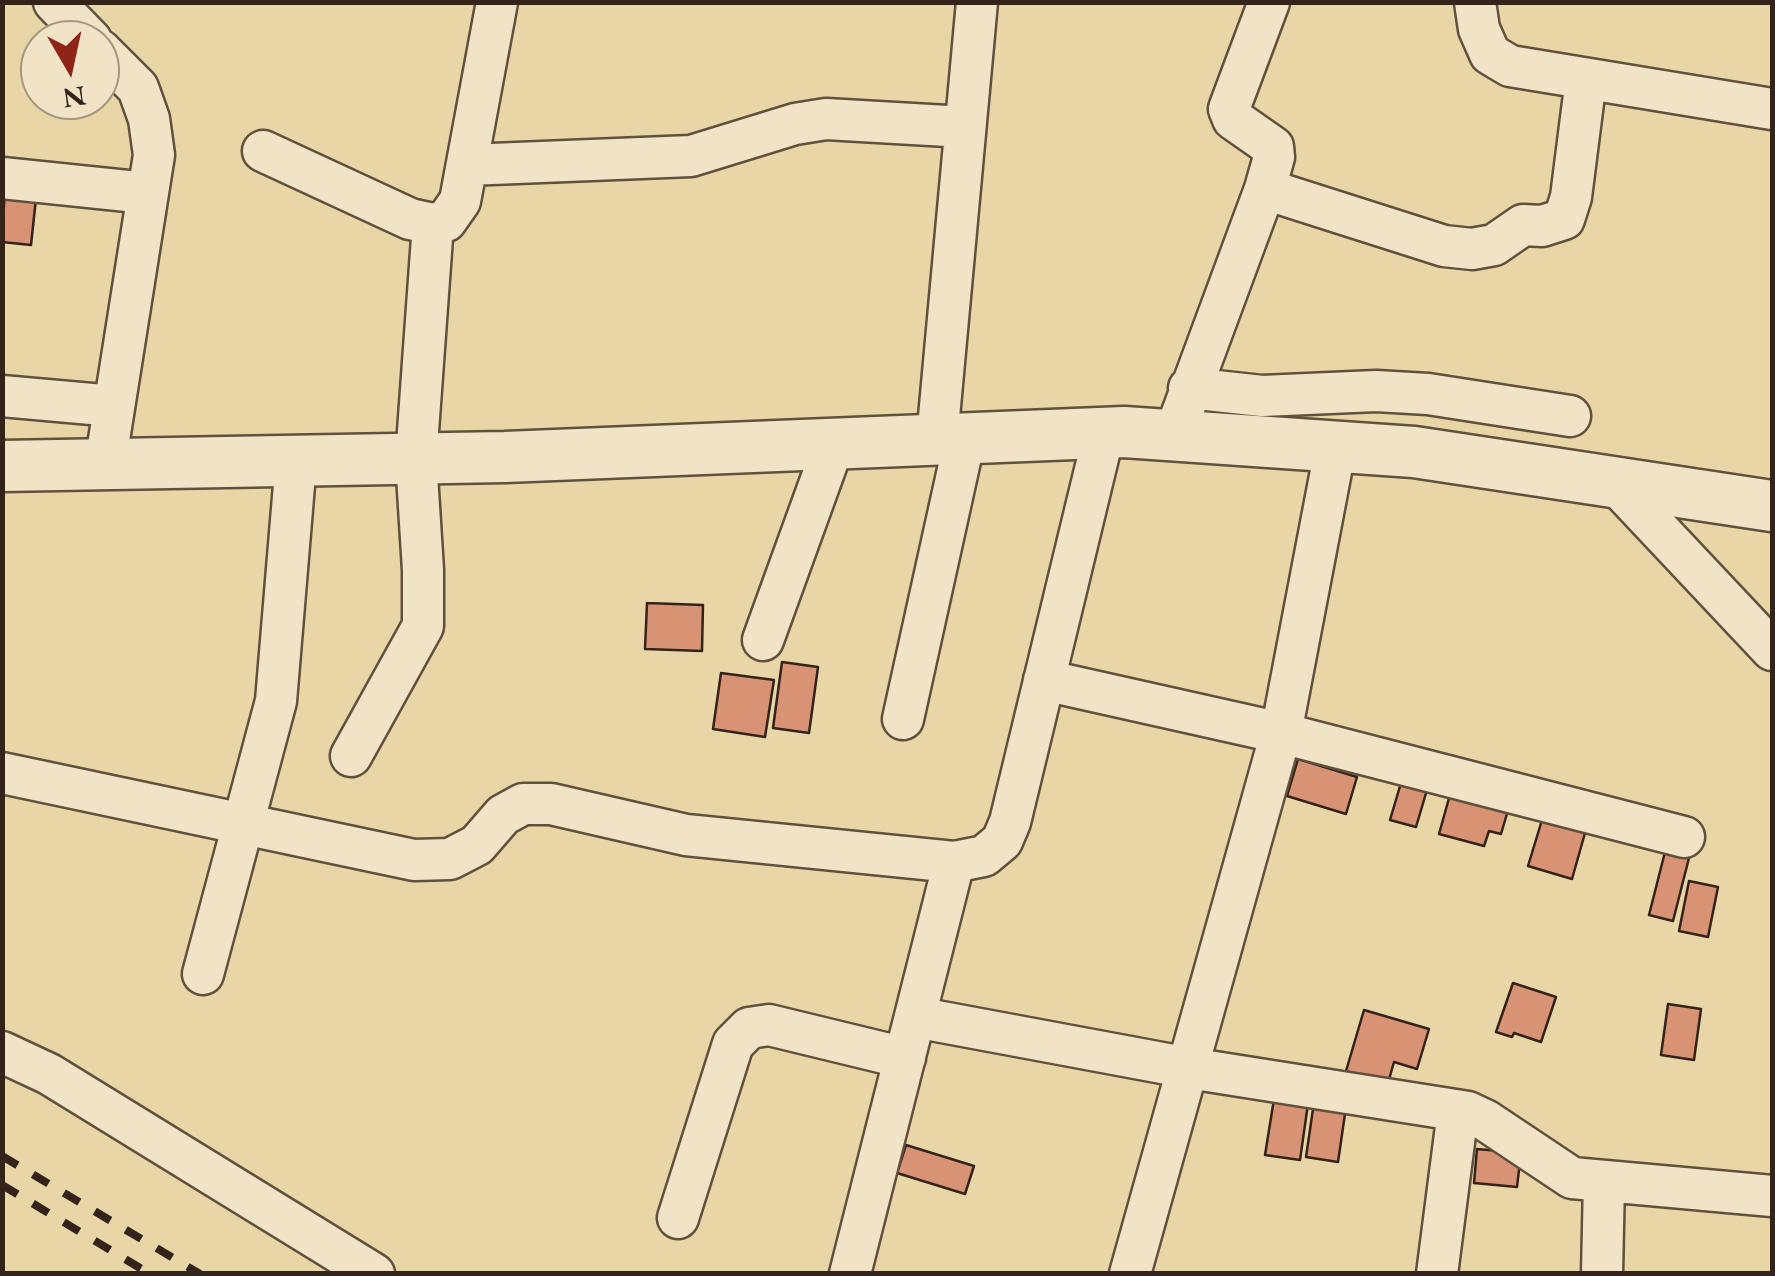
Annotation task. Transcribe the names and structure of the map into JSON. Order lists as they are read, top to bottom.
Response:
{
  "north": "bottom"
}
